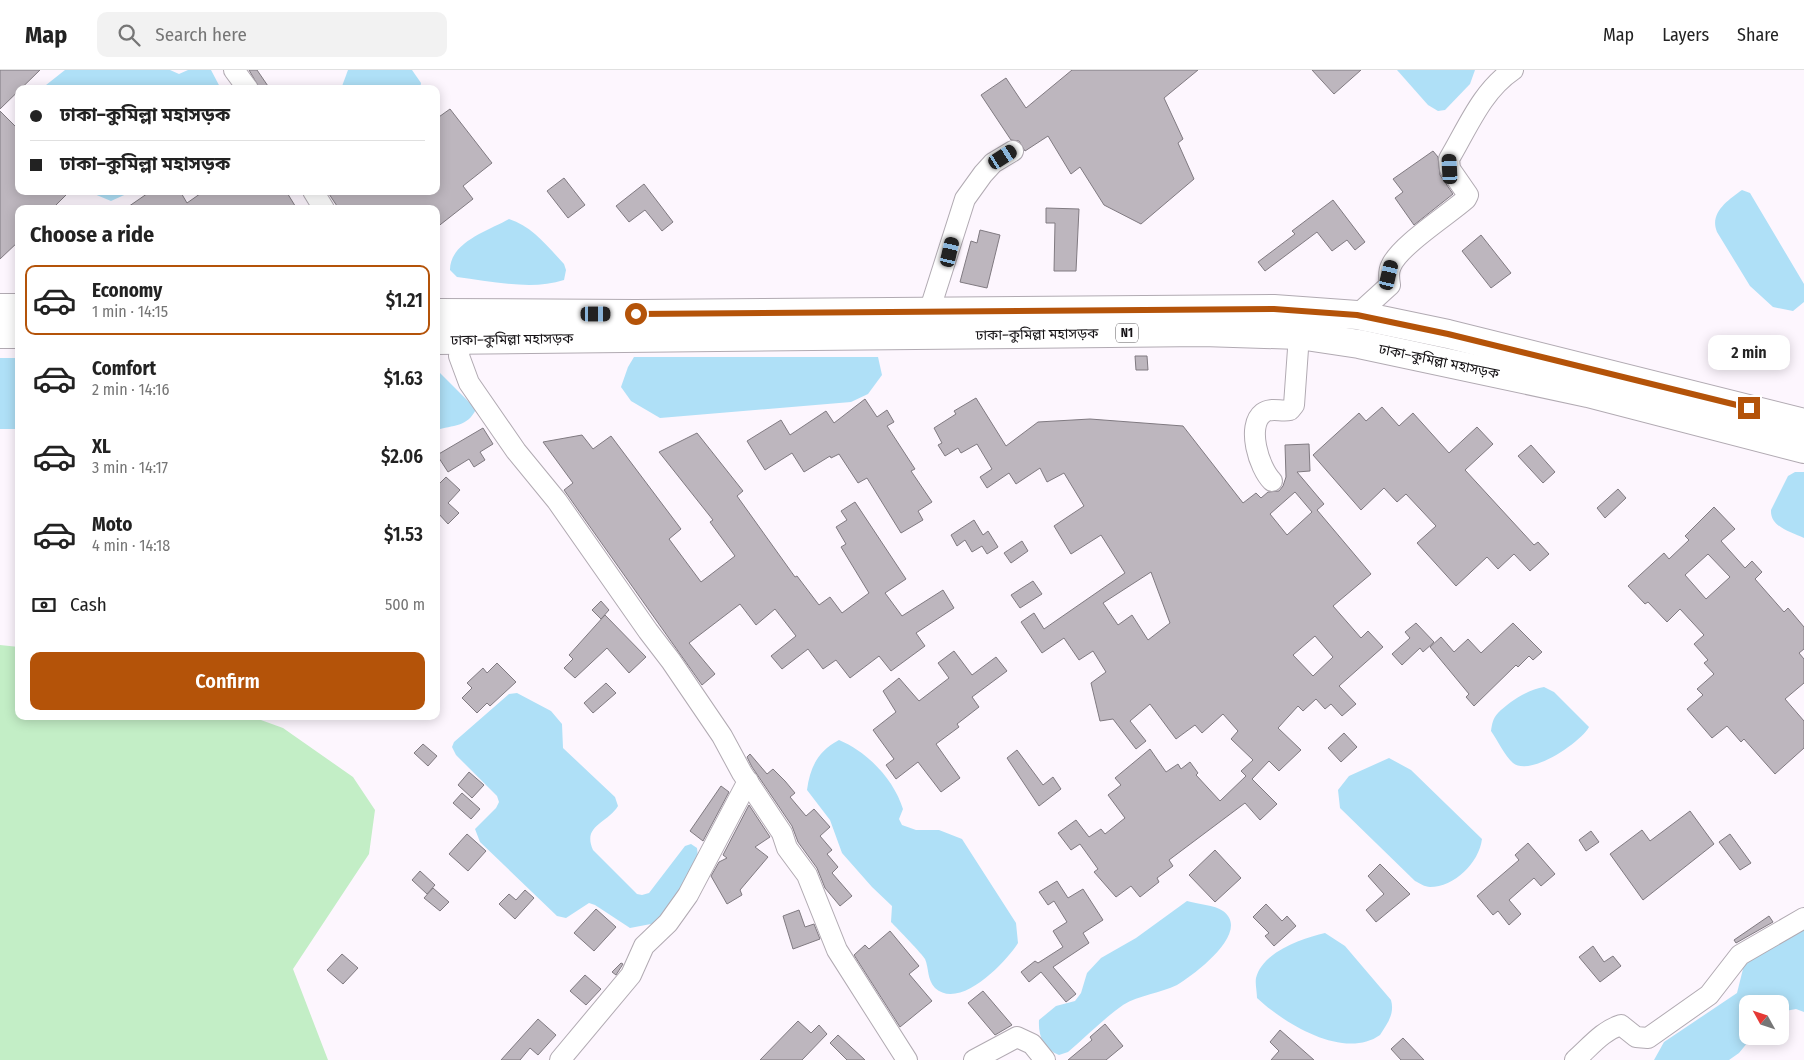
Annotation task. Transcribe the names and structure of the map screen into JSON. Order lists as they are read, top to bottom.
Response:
{
  "streets": {
    "highway": ["N1", "ঢাকা–কুমিল্লা মহাসড়ক"]
  },
  "north": "top left",
  "page": {
    "header": "Map",
    "search": "Search here",
    "nav": ["Map", "Layers", "Share"],
    "banner": ["ঢাকা–কুমিল্লা মহাসড়ক", "ঢাকা–কুমিল্লা মহাসড়ক"],
    "heading": "Choose a ride",
    "list": [
      {
        "name": "Economy",
        "note": "1 min · 14:15",
        "value": "$1.21"
      },
      {
        "name": "Comfort",
        "note": "2 min · 14:16",
        "value": "$1.63"
      },
      {
        "name": "XL",
        "note": "3 min · 14:17",
        "value": "$2.06"
      },
      {
        "name": "Moto",
        "note": "4 min · 14:18",
        "value": "$1.53"
      }
    ],
    "bubble": "2 min",
    "pay": ["Cash", "500 m"],
    "buttons": "Confirm"
  }
}
